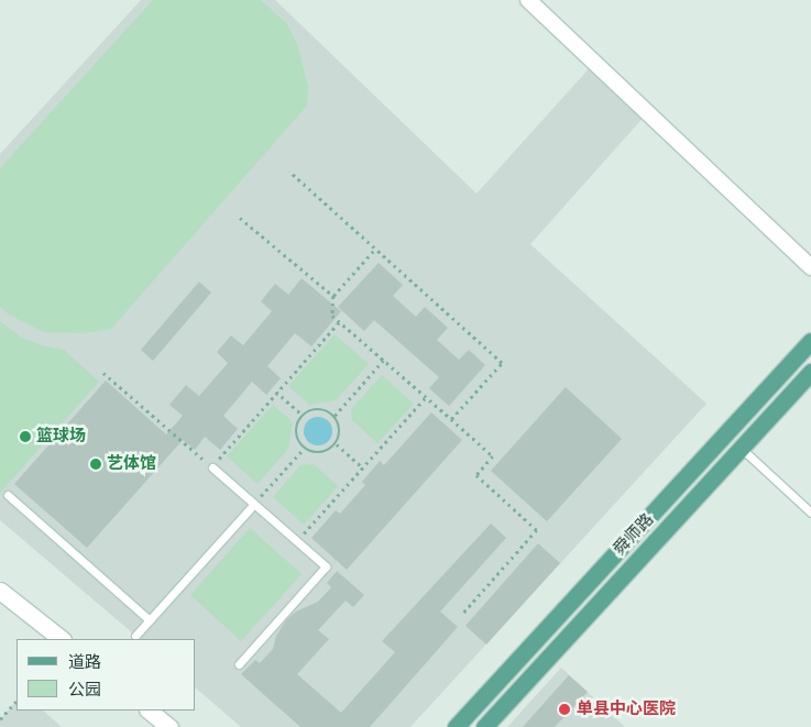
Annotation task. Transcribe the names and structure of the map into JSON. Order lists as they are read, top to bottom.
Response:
{
  "streets": {
    "main road": ["舜师路"]
  },
  "places": ["篮球场", "艺体馆", "单县中心医院"],
  "legend": ["道路", "公园"]
}
